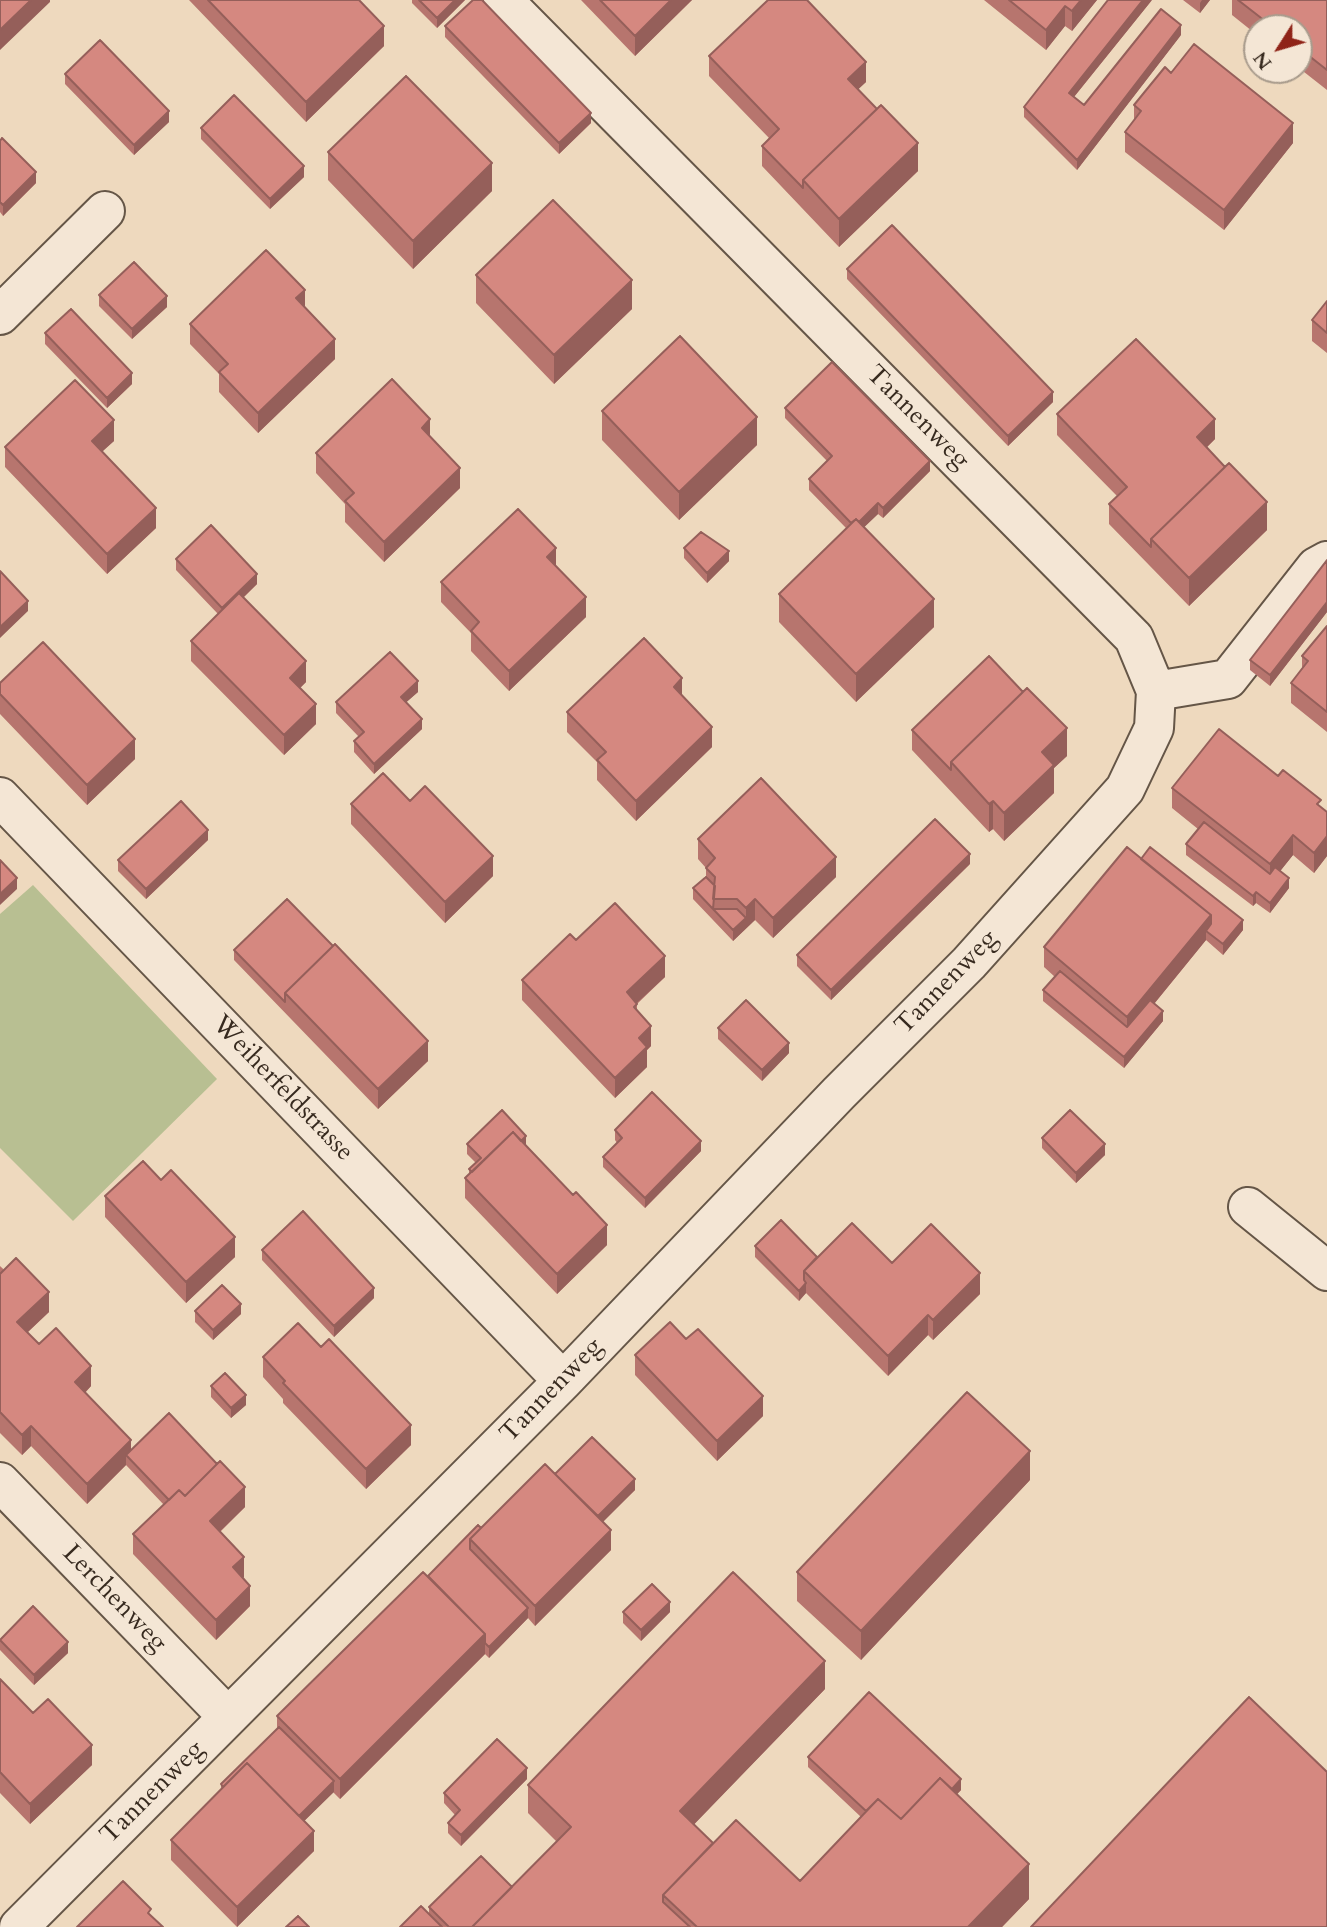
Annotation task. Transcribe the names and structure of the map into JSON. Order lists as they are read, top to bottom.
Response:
{
  "streets": {
    "street": ["Tannenweg", "Weiherfeldstrasse", "Lerchenweg"]
  },
  "crossings": [
    ["Tannenweg", "Weiherfeldstrasse"],
    ["Tannenweg", "Lerchenweg"]
  ],
  "north": "bottom left"
}
